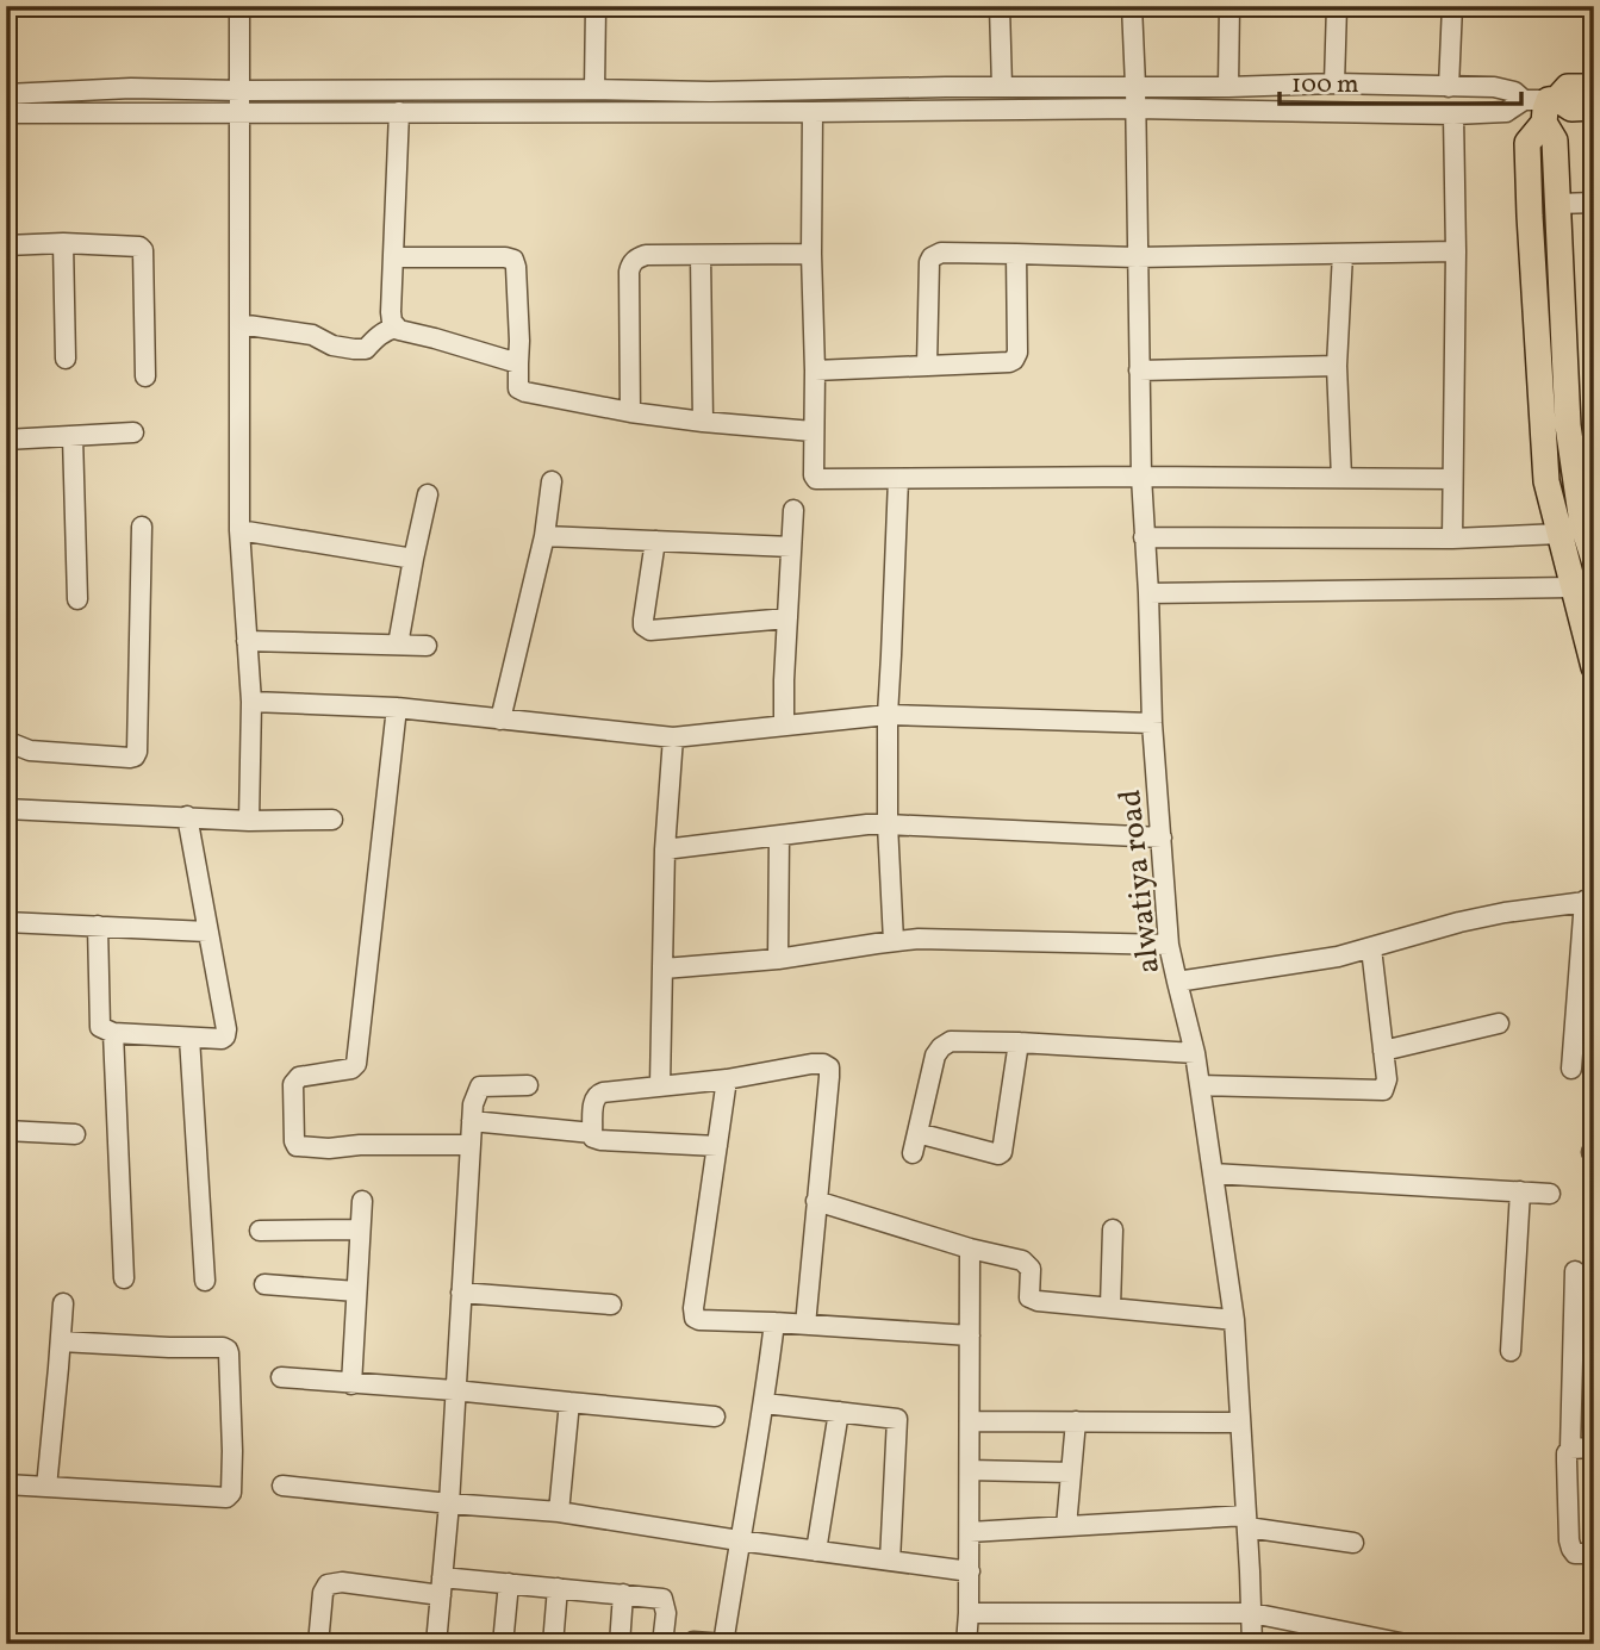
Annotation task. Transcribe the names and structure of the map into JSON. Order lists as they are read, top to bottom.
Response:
{
  "streets": {
    "street": ["alwatiya road"]
  },
  "scale_bar": "100 m"
}
